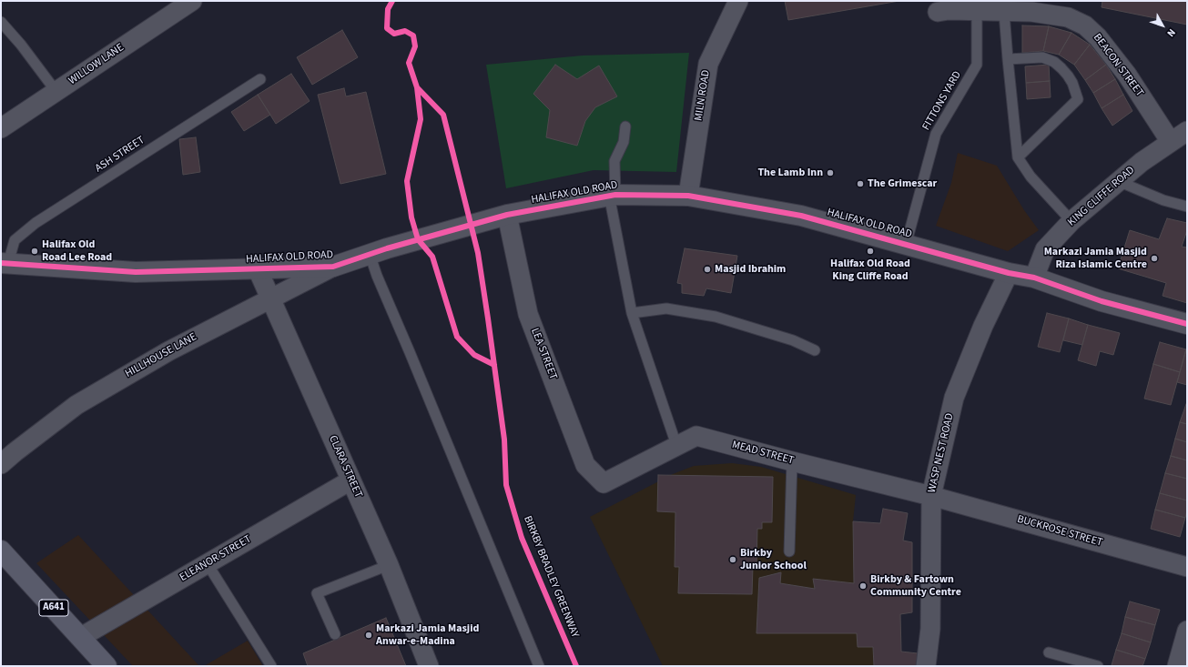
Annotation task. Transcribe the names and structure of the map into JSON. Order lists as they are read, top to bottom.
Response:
{
  "streets": {
    "main road": ["A641"],
    "street": [
      "WILLOW LANE",
      "BEACON STREET",
      "MILN ROAD",
      "HALIFAX OLD ROAD",
      "KING CLIFFE ROAD",
      "LEA STREET",
      "HILLHOUSE LANE",
      "MEAD STREET",
      "WASP NEST ROAD",
      "CLARA STREET",
      "BUCKROSE STREET",
      "ELEANOR STREET"
    ],
    "lane": ["FITTONS YARD", "ASH STREET"],
    "cycle path": ["BIRKBY BRADLEY GREENWAY"]
  },
  "crossings": [
    ["BEACON STREET", "FITTONS YARD"],
    ["BEACON STREET", "KING CLIFFE ROAD"],
    ["MILN ROAD", "HALIFAX OLD ROAD"],
    ["FITTONS YARD", "HALIFAX OLD ROAD"],
    ["ASH STREET", "HALIFAX OLD ROAD"],
    ["HALIFAX OLD ROAD", "KING CLIFFE ROAD"],
    ["HALIFAX OLD ROAD", "LEA STREET"],
    ["HALIFAX OLD ROAD", "HILLHOUSE LANE"],
    ["HALIFAX OLD ROAD", "WASP NEST ROAD"],
    ["HALIFAX OLD ROAD", "CLARA STREET"],
    ["LEA STREET", "MEAD STREET"],
    ["HILLHOUSE LANE", "CLARA STREET"],
    ["MEAD STREET", "WASP NEST ROAD"],
    ["MEAD STREET", "BUCKROSE STREET"],
    ["WASP NEST ROAD", "BUCKROSE STREET"],
    ["CLARA STREET", "ELEANOR STREET"],
    ["ELEANOR STREET", "A641"]
  ],
  "places": [
    "The Lamb Inn",
    "The Grimescar",
    "Halifax Old Road Lee Road",
    "Halifax Old Road King Cliffe Road",
    "Markazi Jamia Masjid Riza Islamic Centre",
    "Masjid Ibrahim",
    "Birkby Junior School",
    "Birkby & Fartown Community Centre",
    "Markazi Jamia Masjid Anwar-e-Madina"
  ],
  "north": "bottom right"
}
